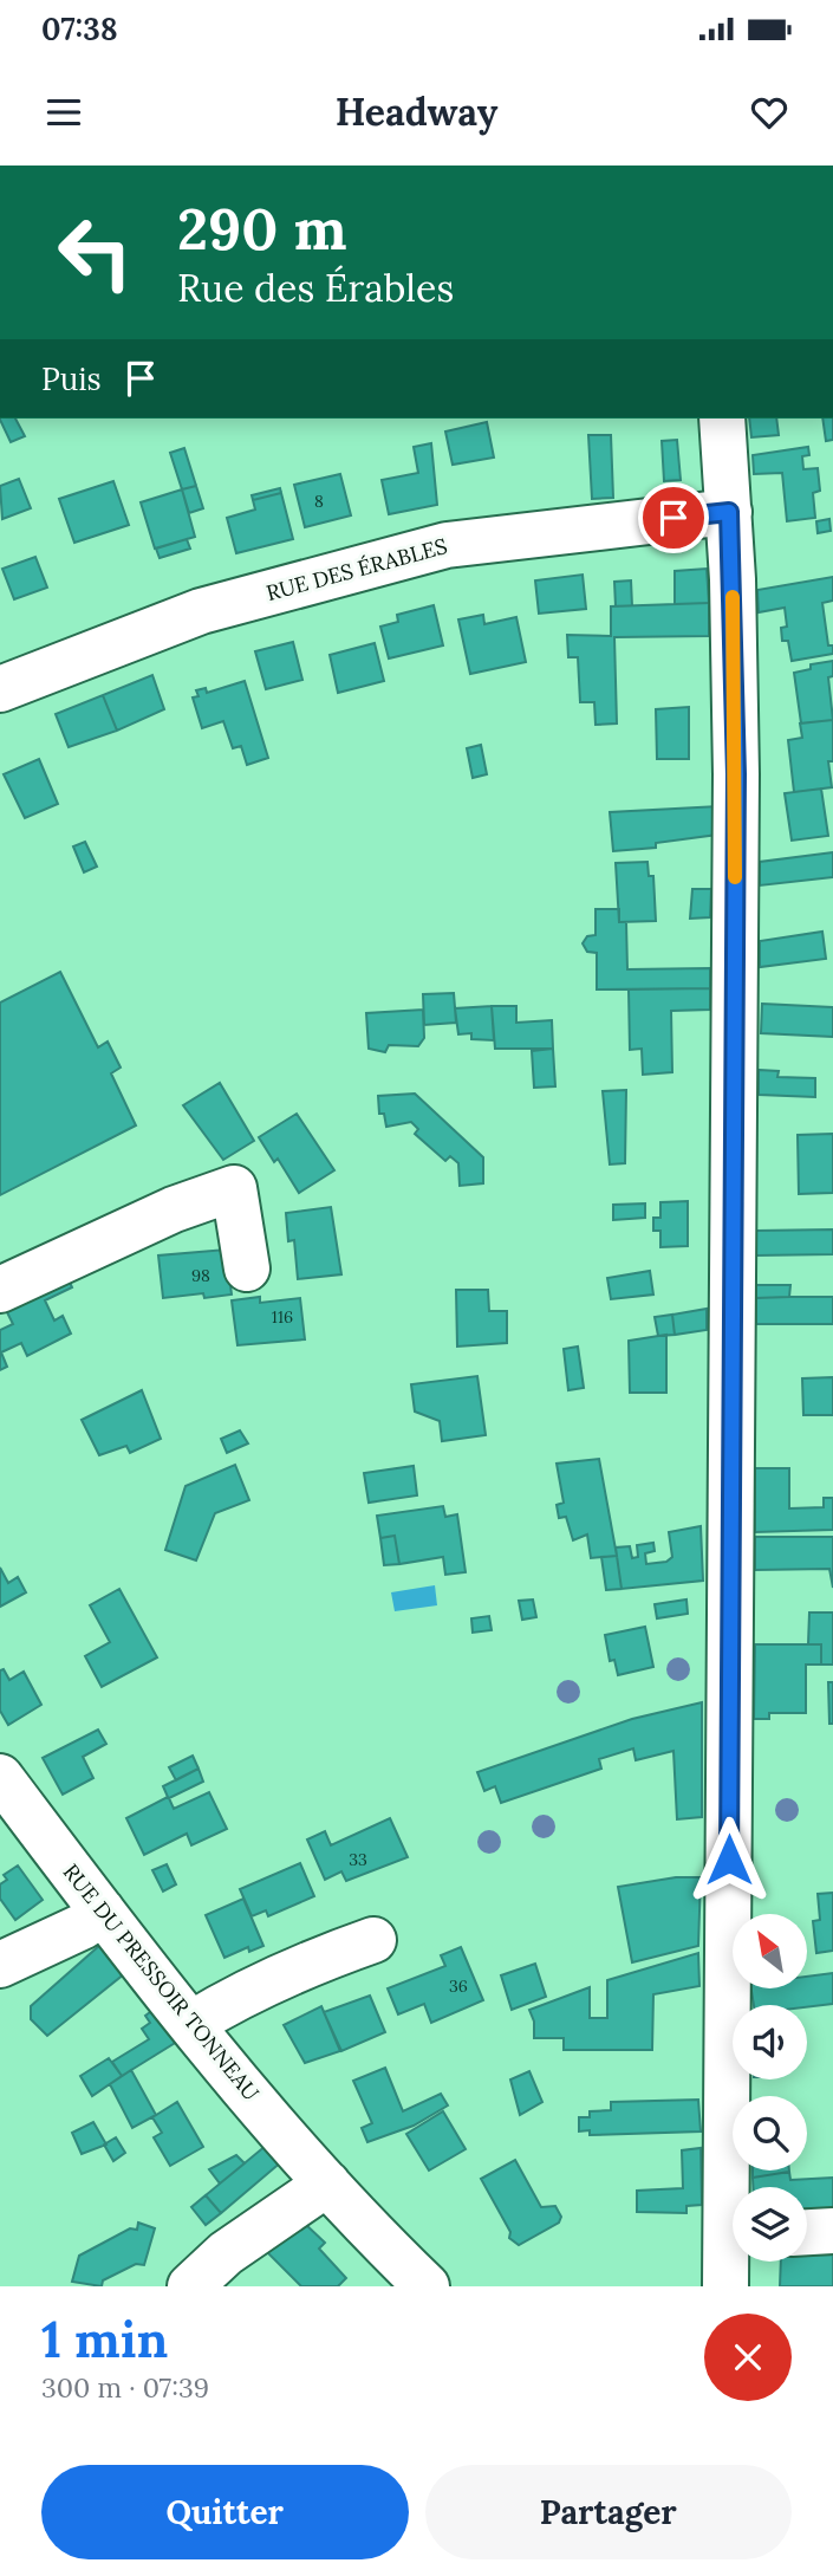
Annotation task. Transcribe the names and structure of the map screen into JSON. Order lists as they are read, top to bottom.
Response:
{
  "streets": {
    "street": ["RUE DES ÉRABLES", "RUE DU PRESSOIR TONNEAU"]
  },
  "house_numbers": [
    "8",
    "98",
    "116",
    "33",
    "36"
  ],
  "north": "top left",
  "page": {
    "status": "07:38",
    "header": "Headway",
    "turn": ["290 m", "Rue des Érables"],
    "then": "Puis",
    "heading": ["1 min", "300 m · 07:39"],
    "buttons": ["Quitter", "Partager"]
  }
}
